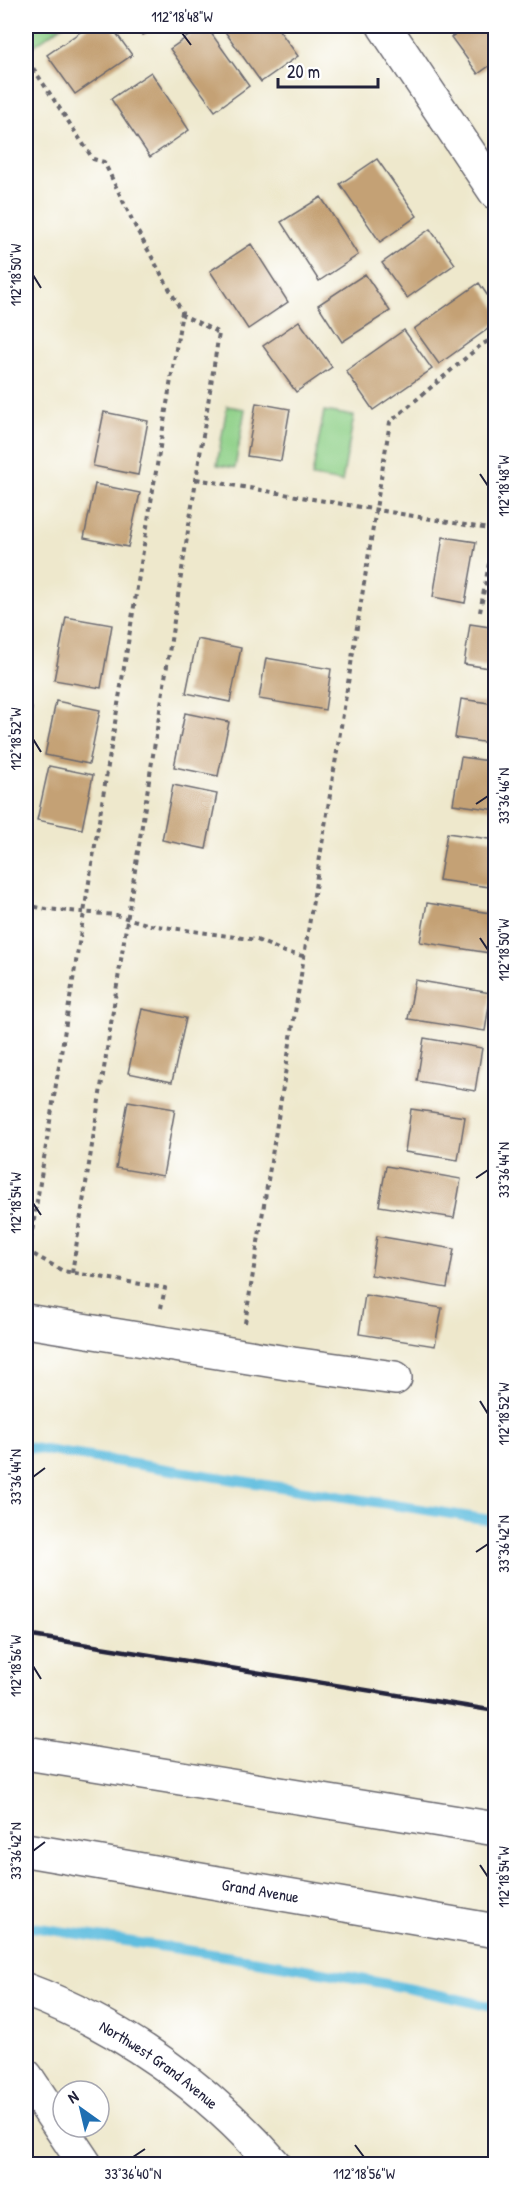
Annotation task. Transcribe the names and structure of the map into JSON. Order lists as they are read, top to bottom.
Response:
{
  "streets": {
    "main road": ["Grand Avenue", "Northwest Grand Avenue"]
  },
  "scale_bar": "20 m",
  "north": "top left",
  "coordinates": [
    "112°18'48\"W",
    "112°18'50\"W",
    "112°18'52\"W",
    "33°36'46\"N",
    "33°36'44\"N",
    "112°18'54\"W",
    "33°36'42\"N",
    "112°18'56\"W",
    "33°36'40\"N"
  ]
}
